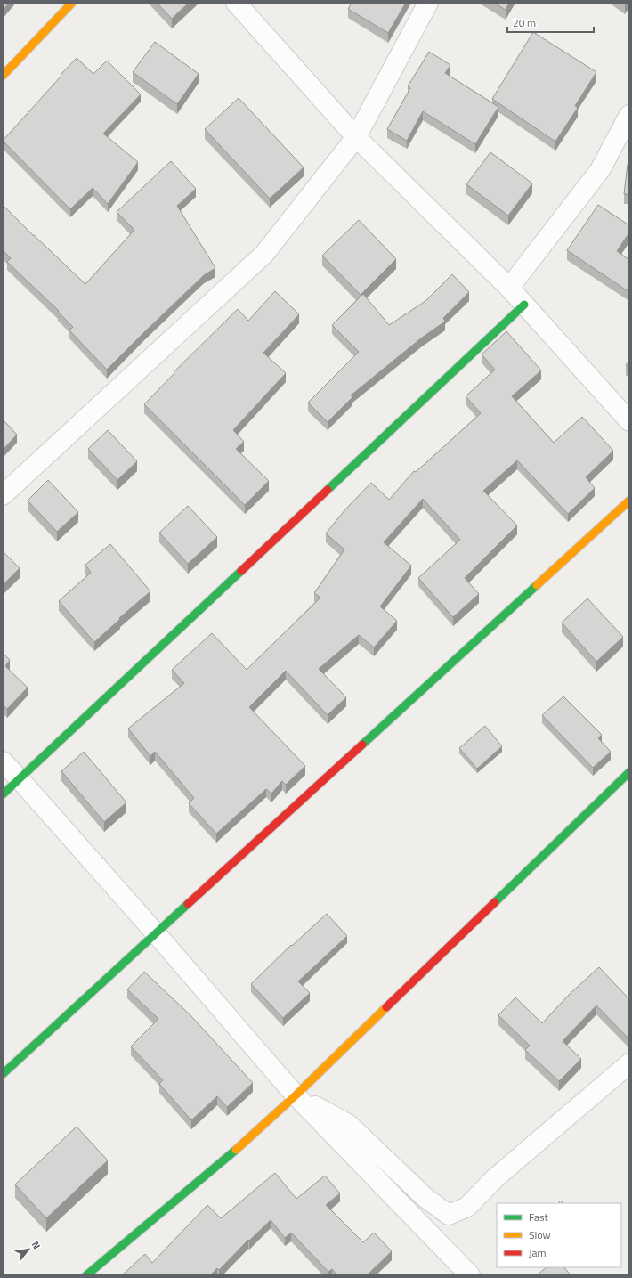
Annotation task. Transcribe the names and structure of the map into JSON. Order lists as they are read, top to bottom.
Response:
{
  "legend": ["Fast", "Slow", "Jam"],
  "scale_bar": "20 m",
  "north": "top right"
}
